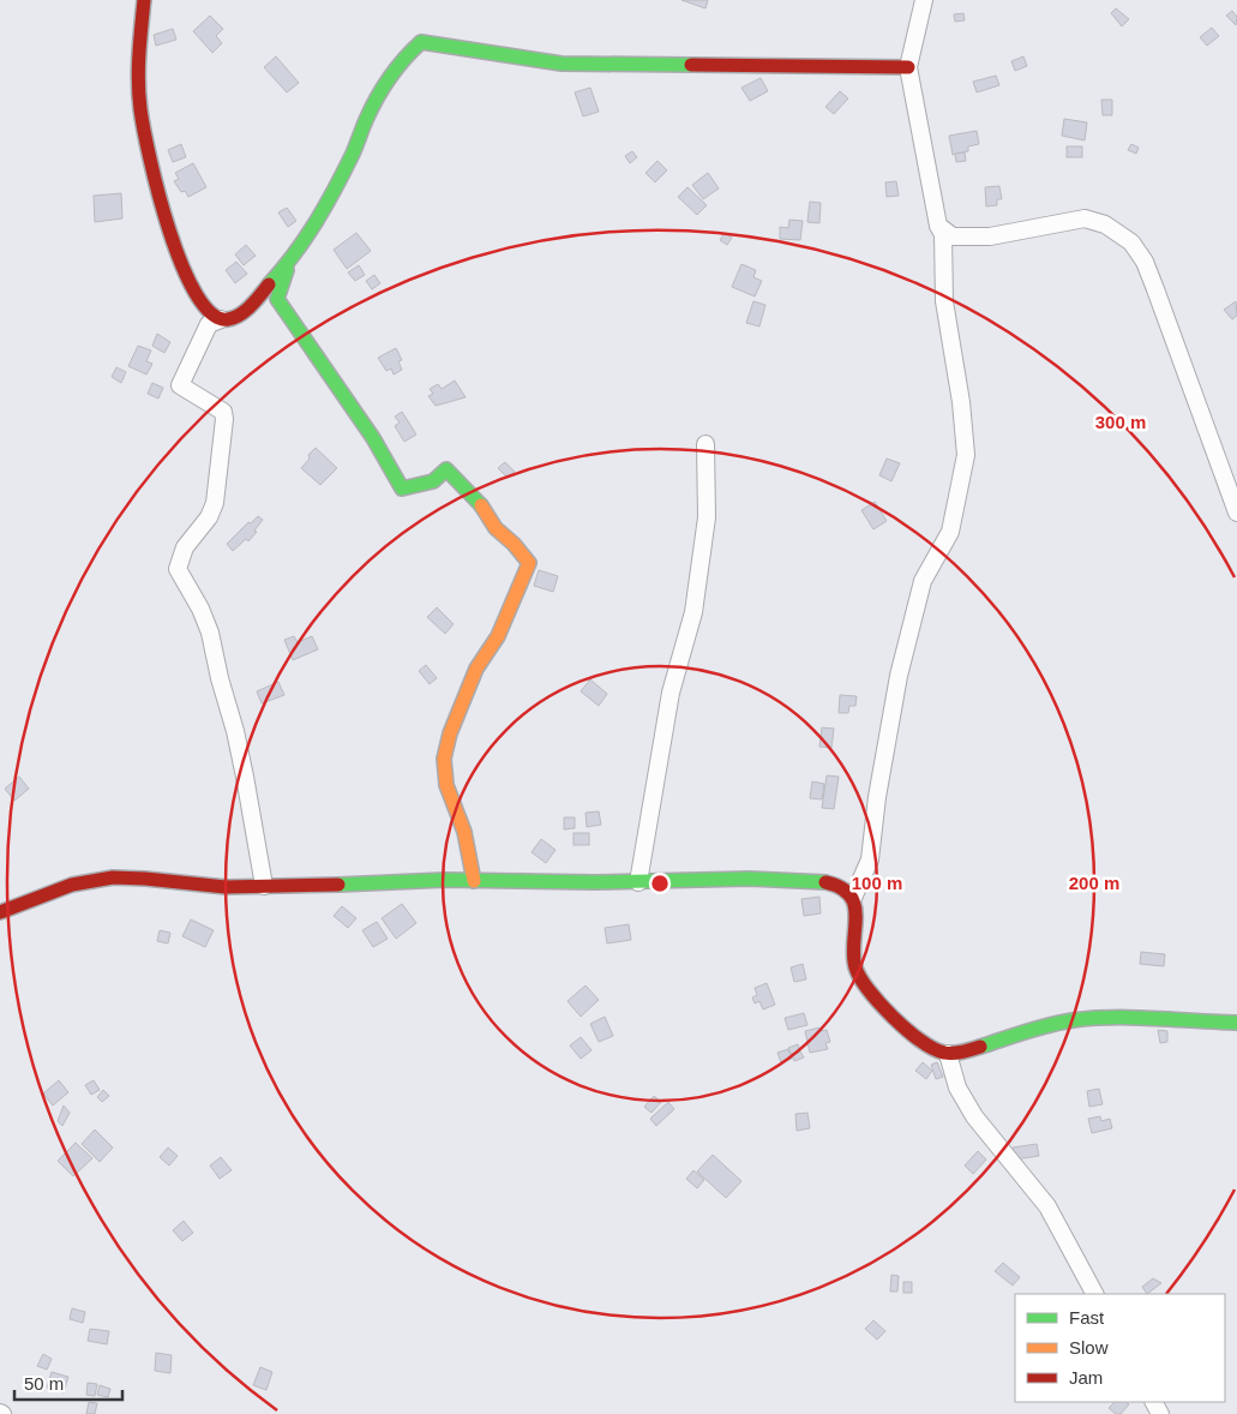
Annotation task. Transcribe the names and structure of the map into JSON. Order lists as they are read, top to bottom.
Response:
{
  "legend": ["Fast", "Slow", "Jam"],
  "scale_bar": "50 m",
  "rings": ["300 m", "100 m", "200 m"]
}
